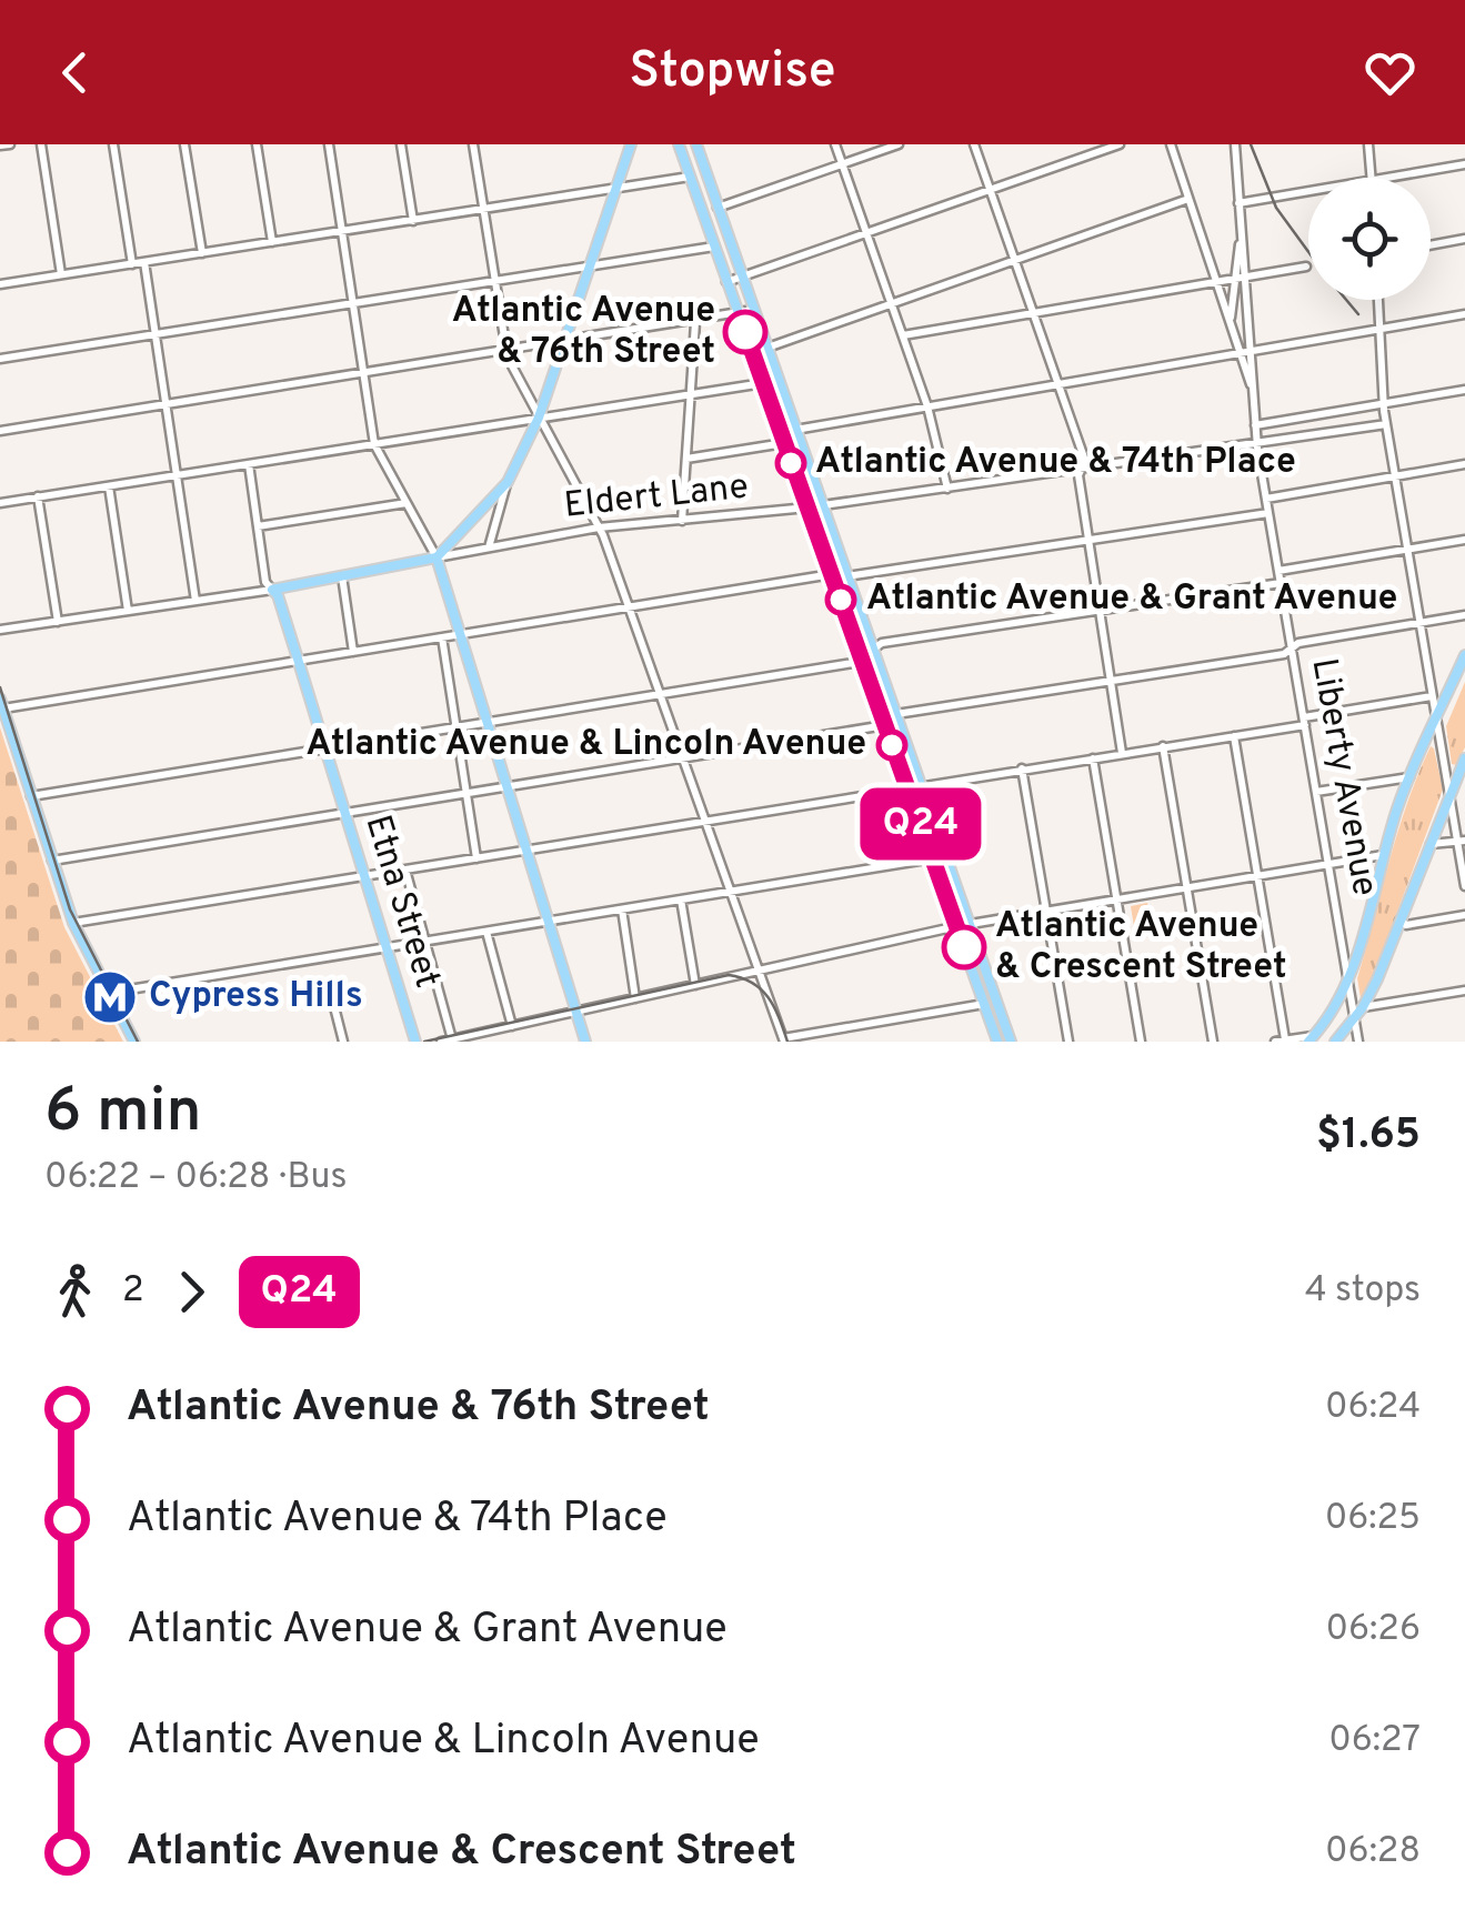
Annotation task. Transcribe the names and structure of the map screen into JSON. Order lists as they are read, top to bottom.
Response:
{
  "streets": {
    "main road": ["Eldert Lane", "Etna Street"],
    "street": ["Liberty Avenue"]
  },
  "crossings": [
    ["Eldert Lane", "Liberty Avenue"],
    ["Eldert Lane", "Etna Street"]
  ],
  "places": {
    "other": [
      "Atlantic Avenue & 76th Street",
      "Atlantic Avenue & 74th Place",
      "Atlantic Avenue & Grant Avenue",
      "Atlantic Avenue & Lincoln Avenue",
      "Atlantic Avenue & Crescent Street"
    ],
    "metro station": ["Cypress Hills"]
  },
  "lines": ["bus line Q24"],
  "page": {
    "header": "Stopwise",
    "on_map": "Q24",
    "heading": ["6 min", "06:22 – 06:28 · Bus", "$1.65"],
    "legs": ["2", "Q24", "4 stops"],
    "list": [
      {
        "name": "Atlantic Avenue & 76th Street",
        "value": "06:24"
      },
      {
        "name": "Atlantic Avenue & 74th Place",
        "value": "06:25"
      },
      {
        "name": "Atlantic Avenue & Grant Avenue",
        "value": "06:26"
      },
      {
        "name": "Atlantic Avenue & Lincoln Avenue",
        "value": "06:27"
      },
      {
        "name": "Atlantic Avenue & Crescent Street",
        "value": "06:28"
      }
    ]
  }
}
